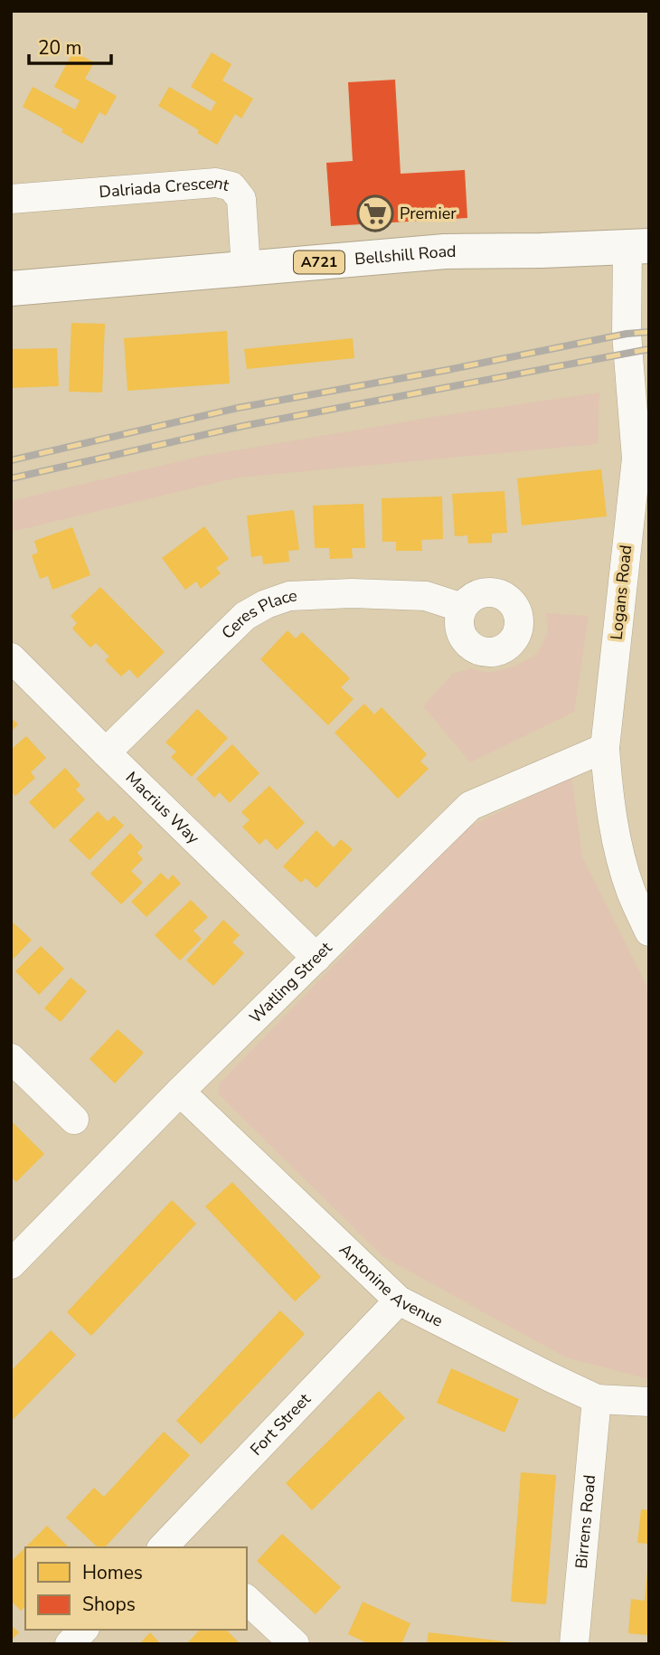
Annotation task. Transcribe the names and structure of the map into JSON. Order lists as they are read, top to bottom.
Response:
{
  "streets": {
    "main road": ["Bellshill Road", "A721"],
    "street": [
      "Dalriada Crescent",
      "Logans Road",
      "Ceres Place",
      "Macrius Way",
      "Watling Street",
      "Antonine Avenue",
      "Fort Street",
      "Birrens Road"
    ]
  },
  "crossings": [
    ["Dalriada Crescent", "Bellshill Road"],
    ["Bellshill Road", "Logans Road"],
    ["Logans Road", "Watling Street"],
    ["Ceres Place", "Macrius Way"],
    ["Macrius Way", "Watling Street"],
    ["Watling Street", "Antonine Avenue"],
    ["Antonine Avenue", "Fort Street"],
    ["Antonine Avenue", "Birrens Road"]
  ],
  "places": {
    "supermarket": ["Premier"]
  },
  "legend": ["Homes", "Shops"],
  "scale_bar": "20 m"
}
